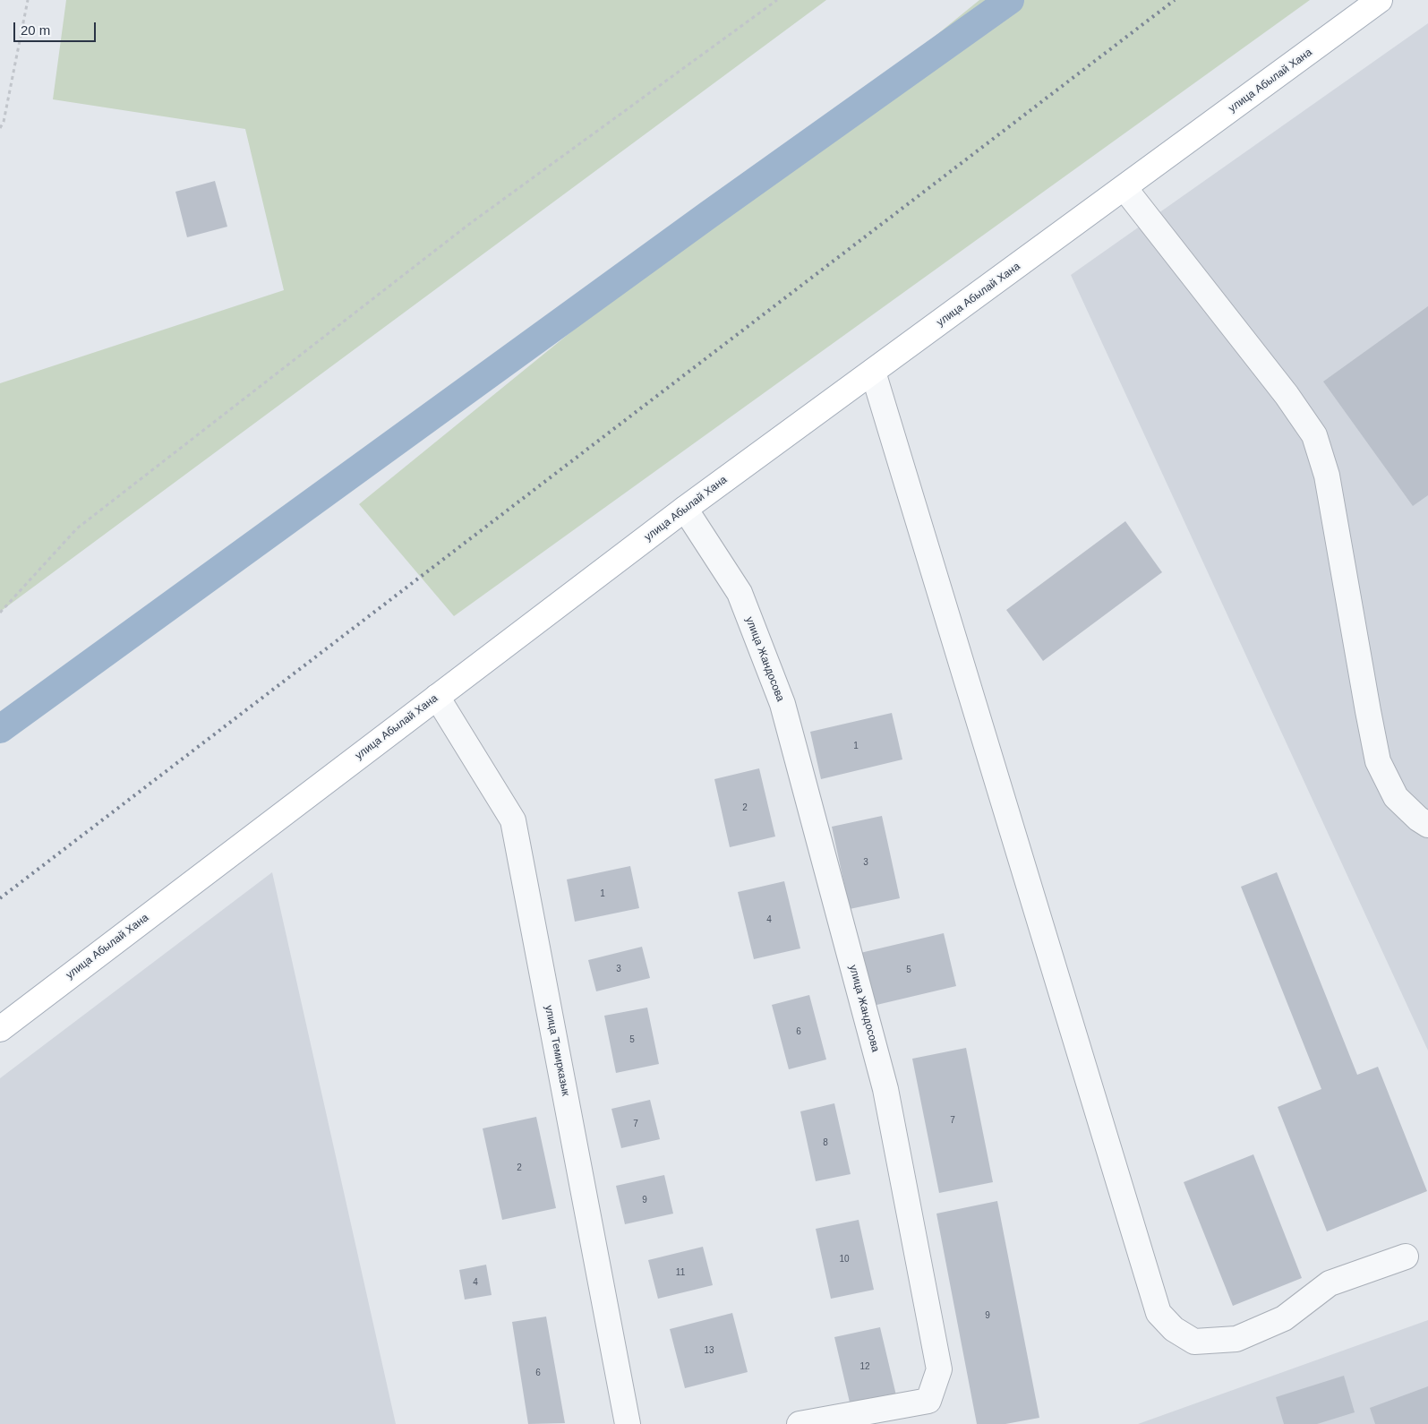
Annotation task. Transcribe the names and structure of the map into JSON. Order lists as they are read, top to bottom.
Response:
{
  "streets": {
    "main road": ["улица Абылай Хана"],
    "street": ["улица Жандосова", "улица Темирказык"]
  },
  "crossings": [
    ["улица Абылай Хана", "улица Жандосова"],
    ["улица Абылай Хана", "улица Темирказык"]
  ],
  "house_numbers": [
    "1",
    "2",
    "3",
    "1",
    "4",
    "3",
    "5",
    "6",
    "5",
    "7",
    "7",
    "8",
    "2",
    "9",
    "10",
    "11",
    "4",
    "9",
    "13",
    "12",
    "6"
  ],
  "scale_bar": "20 m"
}
